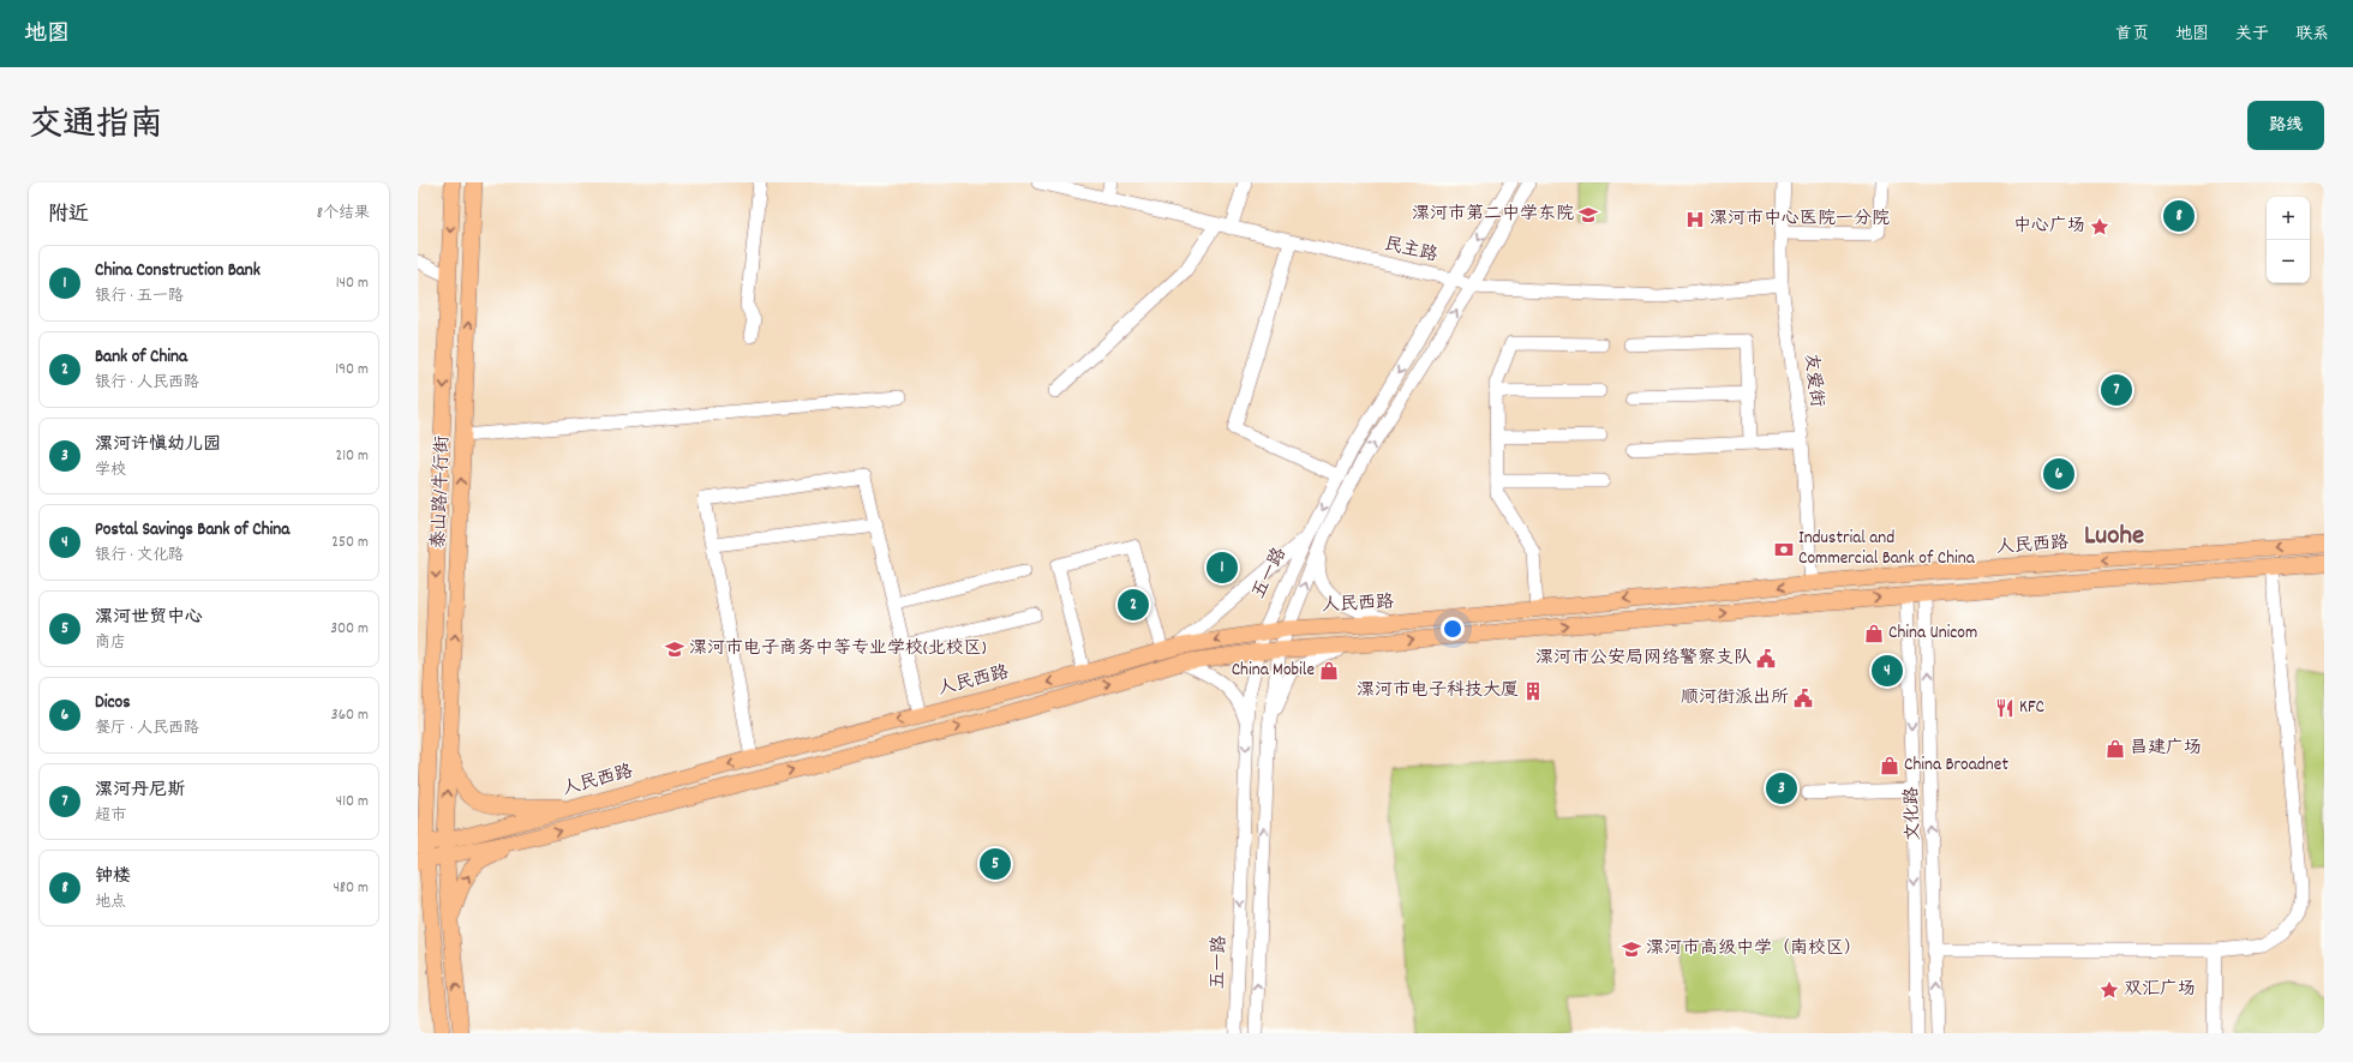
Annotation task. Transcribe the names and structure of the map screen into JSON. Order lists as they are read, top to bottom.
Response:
{
  "streets": {
    "main road": ["泰山路/牛行街", "人民西路"],
    "street": [
      "民主路",
      "友爱街",
      "五一路",
      "文化路"
    ]
  },
  "crossings": [
    ["民主路", "友爱街"],
    ["民主路", "五一路"],
    ["友爱街", "人民西路"],
    ["泰山路/牛行街", "人民西路"],
    ["人民西路", "五一路"],
    ["人民西路", "文化路"]
  ],
  "districts": ["Luohe"],
  "places": {
    "school or university": ["漯河市第二中学东院", "漯河市电子商务中等专业学校(北校区)", "漯河市高级中学（南校区）"],
    "hospital": ["漯河市中心医院一分院"],
    "place": ["中心广场", "双汇广场"],
    "bank": ["Industrial and Commercial Bank of China"],
    "shop": [
      "China Unicom",
      "China Mobile",
      "昌建广场",
      "China Broadnet"
    ],
    "public building": ["漯河市公安局网络警察支队", "顺河街派出所"],
    "building": ["漯河市电子科技大厦"],
    "restaurant": ["KFC"]
  },
  "page": {
    "header": "地图",
    "nav": [
      "首页",
      "地图",
      "关于",
      "联系"
    ],
    "title": "交通指南",
    "buttons": "路线",
    "heading": ["附近", "8个结果"],
    "map_buttons": ["+", "−"],
    "pins": [
      "8",
      "7",
      "6",
      "1",
      "2",
      "4",
      "3",
      "5"
    ],
    "list": [
      {
        "mark": "1",
        "name": "China Construction Bank",
        "note": "银行 · 五一路",
        "value": "140 m"
      },
      {
        "mark": "2",
        "name": "Bank of China",
        "note": "银行 · 人民西路",
        "value": "190 m"
      },
      {
        "mark": "3",
        "name": "漯河许慎幼儿园",
        "note": "学校",
        "value": "210 m"
      },
      {
        "mark": "4",
        "name": "Postal Savings Bank of China",
        "note": "银行 · 文化路",
        "value": "250 m"
      },
      {
        "mark": "5",
        "name": "漯河世贸中心",
        "note": "商店",
        "value": "300 m"
      },
      {
        "mark": "6",
        "name": "Dicos",
        "note": "餐厅 · 人民西路",
        "value": "360 m"
      },
      {
        "mark": "7",
        "name": "漯河丹尼斯",
        "note": "超市",
        "value": "410 m"
      },
      {
        "mark": "8",
        "name": "钟楼",
        "note": "地点",
        "value": "480 m"
      }
    ]
  }
}
